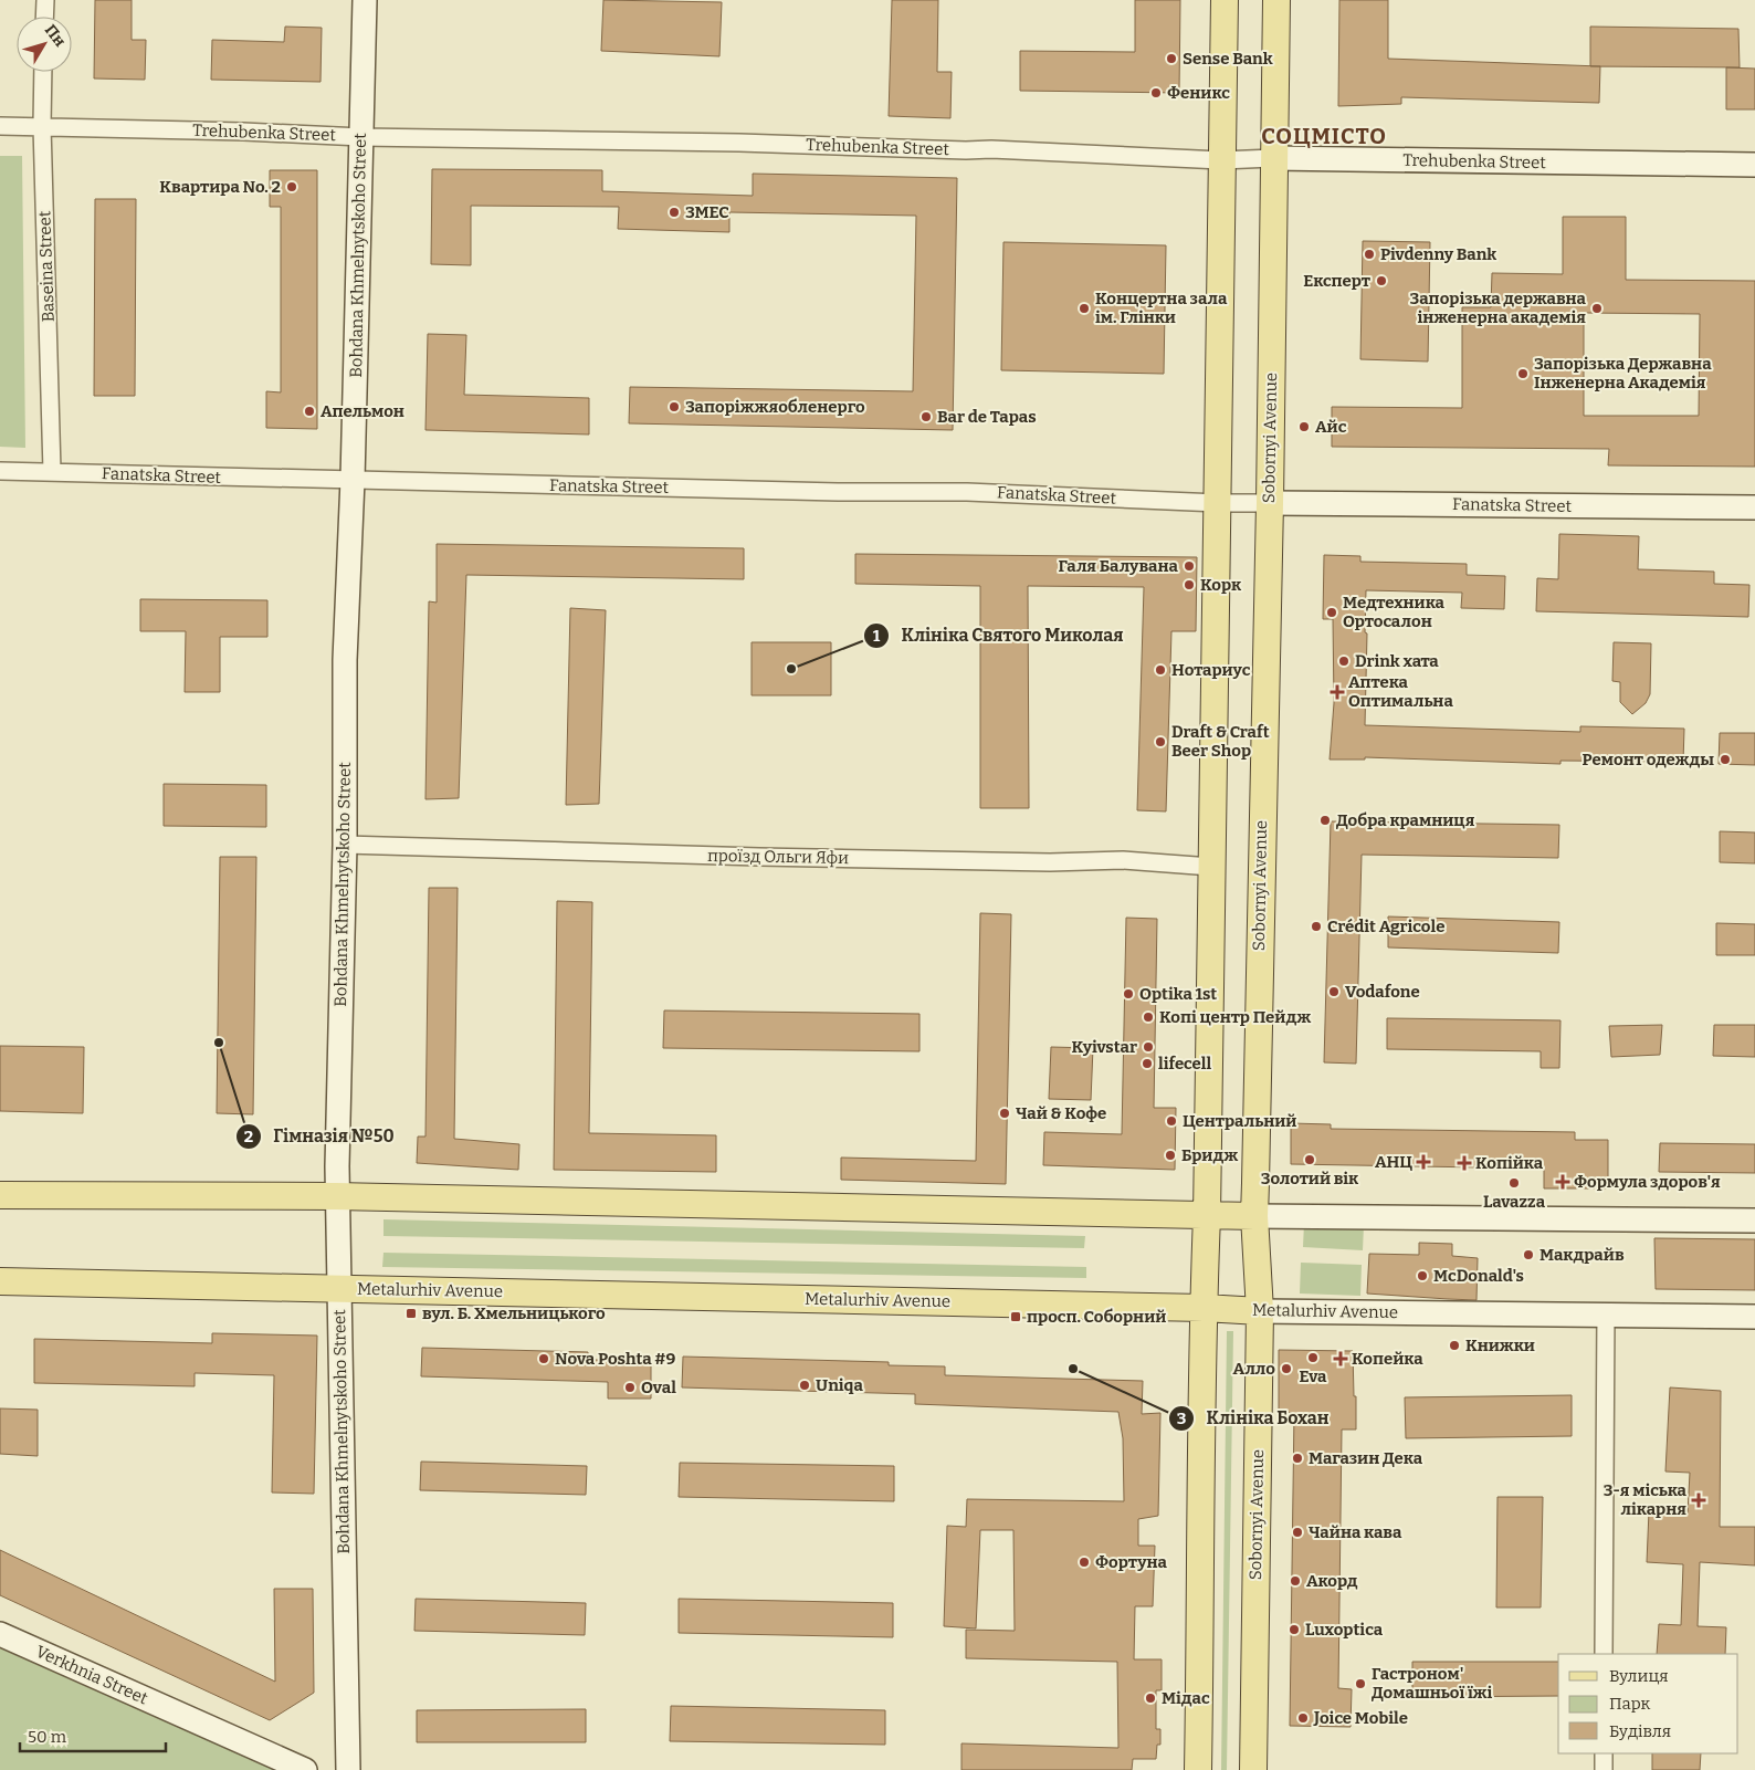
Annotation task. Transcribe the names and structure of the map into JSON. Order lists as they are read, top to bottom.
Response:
{
  "streets": {
    "main road": [
      "Trehubenka Street",
      "Bohdana Khmelnytskoho Street",
      "Sobornyi Avenue",
      "Fanatska Street",
      "Metalurhiv Avenue",
      "Verkhnia Street"
    ],
    "street": ["Baseina Street", "проїзд Ольги Яфи"]
  },
  "crossings": [
    ["Trehubenka Street", "Bohdana Khmelnytskoho Street"],
    ["Trehubenka Street", "Baseina Street"],
    ["Trehubenka Street", "Sobornyi Avenue"],
    ["Bohdana Khmelnytskoho Street", "Fanatska Street"],
    ["Bohdana Khmelnytskoho Street", "проїзд Ольги Яфи"],
    ["Bohdana Khmelnytskoho Street", "Metalurhiv Avenue"],
    ["Baseina Street", "Fanatska Street"],
    ["Sobornyi Avenue", "Fanatska Street"],
    ["Sobornyi Avenue", "Metalurhiv Avenue"]
  ],
  "districts": ["СОЦМІСТО"],
  "places": {
    "other": [
      "Sense Bank",
      "Феникс",
      "Квартира No. 2",
      "ЗМЕС",
      "Pivdenny Bank",
      "Експерт",
      "Концертна зала ім. Глінки",
      "Запорізька державна інженерна академія",
      "Запорізька Державна Інженерна Академія",
      "Запоріжжяобленерго",
      "Апельмон",
      "Bar de Tapas",
      "Айс",
      "Галя Балувана",
      "Корк",
      "Медтехника Ортосалон",
      "Drink хата",
      "Клініка Святого Миколая",
      "Нотариус",
      "Draft & Craft Beer Shop",
      "Ремонт одежды",
      "Добра крамниця",
      "Crédit Agricole",
      "Vodafone",
      "Оptika 1st",
      "Копі центр Пейдж",
      "Гімназія №50",
      "Kyivstar",
      "lifecell",
      "Чай & Кофе",
      "Центральний",
      "Бридж",
      "Золотий вік",
      "Lavazza",
      "Макдрайв",
      "McDonald's",
      "Книжки",
      "Eva",
      "Nova Poshta #9",
      "Клініка Бохан",
      "Алло",
      "Uniqa",
      "Oval",
      "Магазин Дека",
      "Чайна кава",
      "Фортуна",
      "Акорд",
      "Luxoptica",
      "Гастроном' Домашньої їжі",
      "Мідас",
      "Joice Mobile"
    ],
    "health": [
      "Аптека Оптимальна",
      "АНЦ",
      "Копійка",
      "Формула здоров'я",
      "Копейка",
      "3-я міська лікарня"
    ],
    "transit": ["вул. Б. Хмельницького", "просп. Соборний"]
  },
  "legend": ["Вулиця", "Парк", "Будівля"],
  "scale_bar": "50 m",
  "north": "top right"
}
